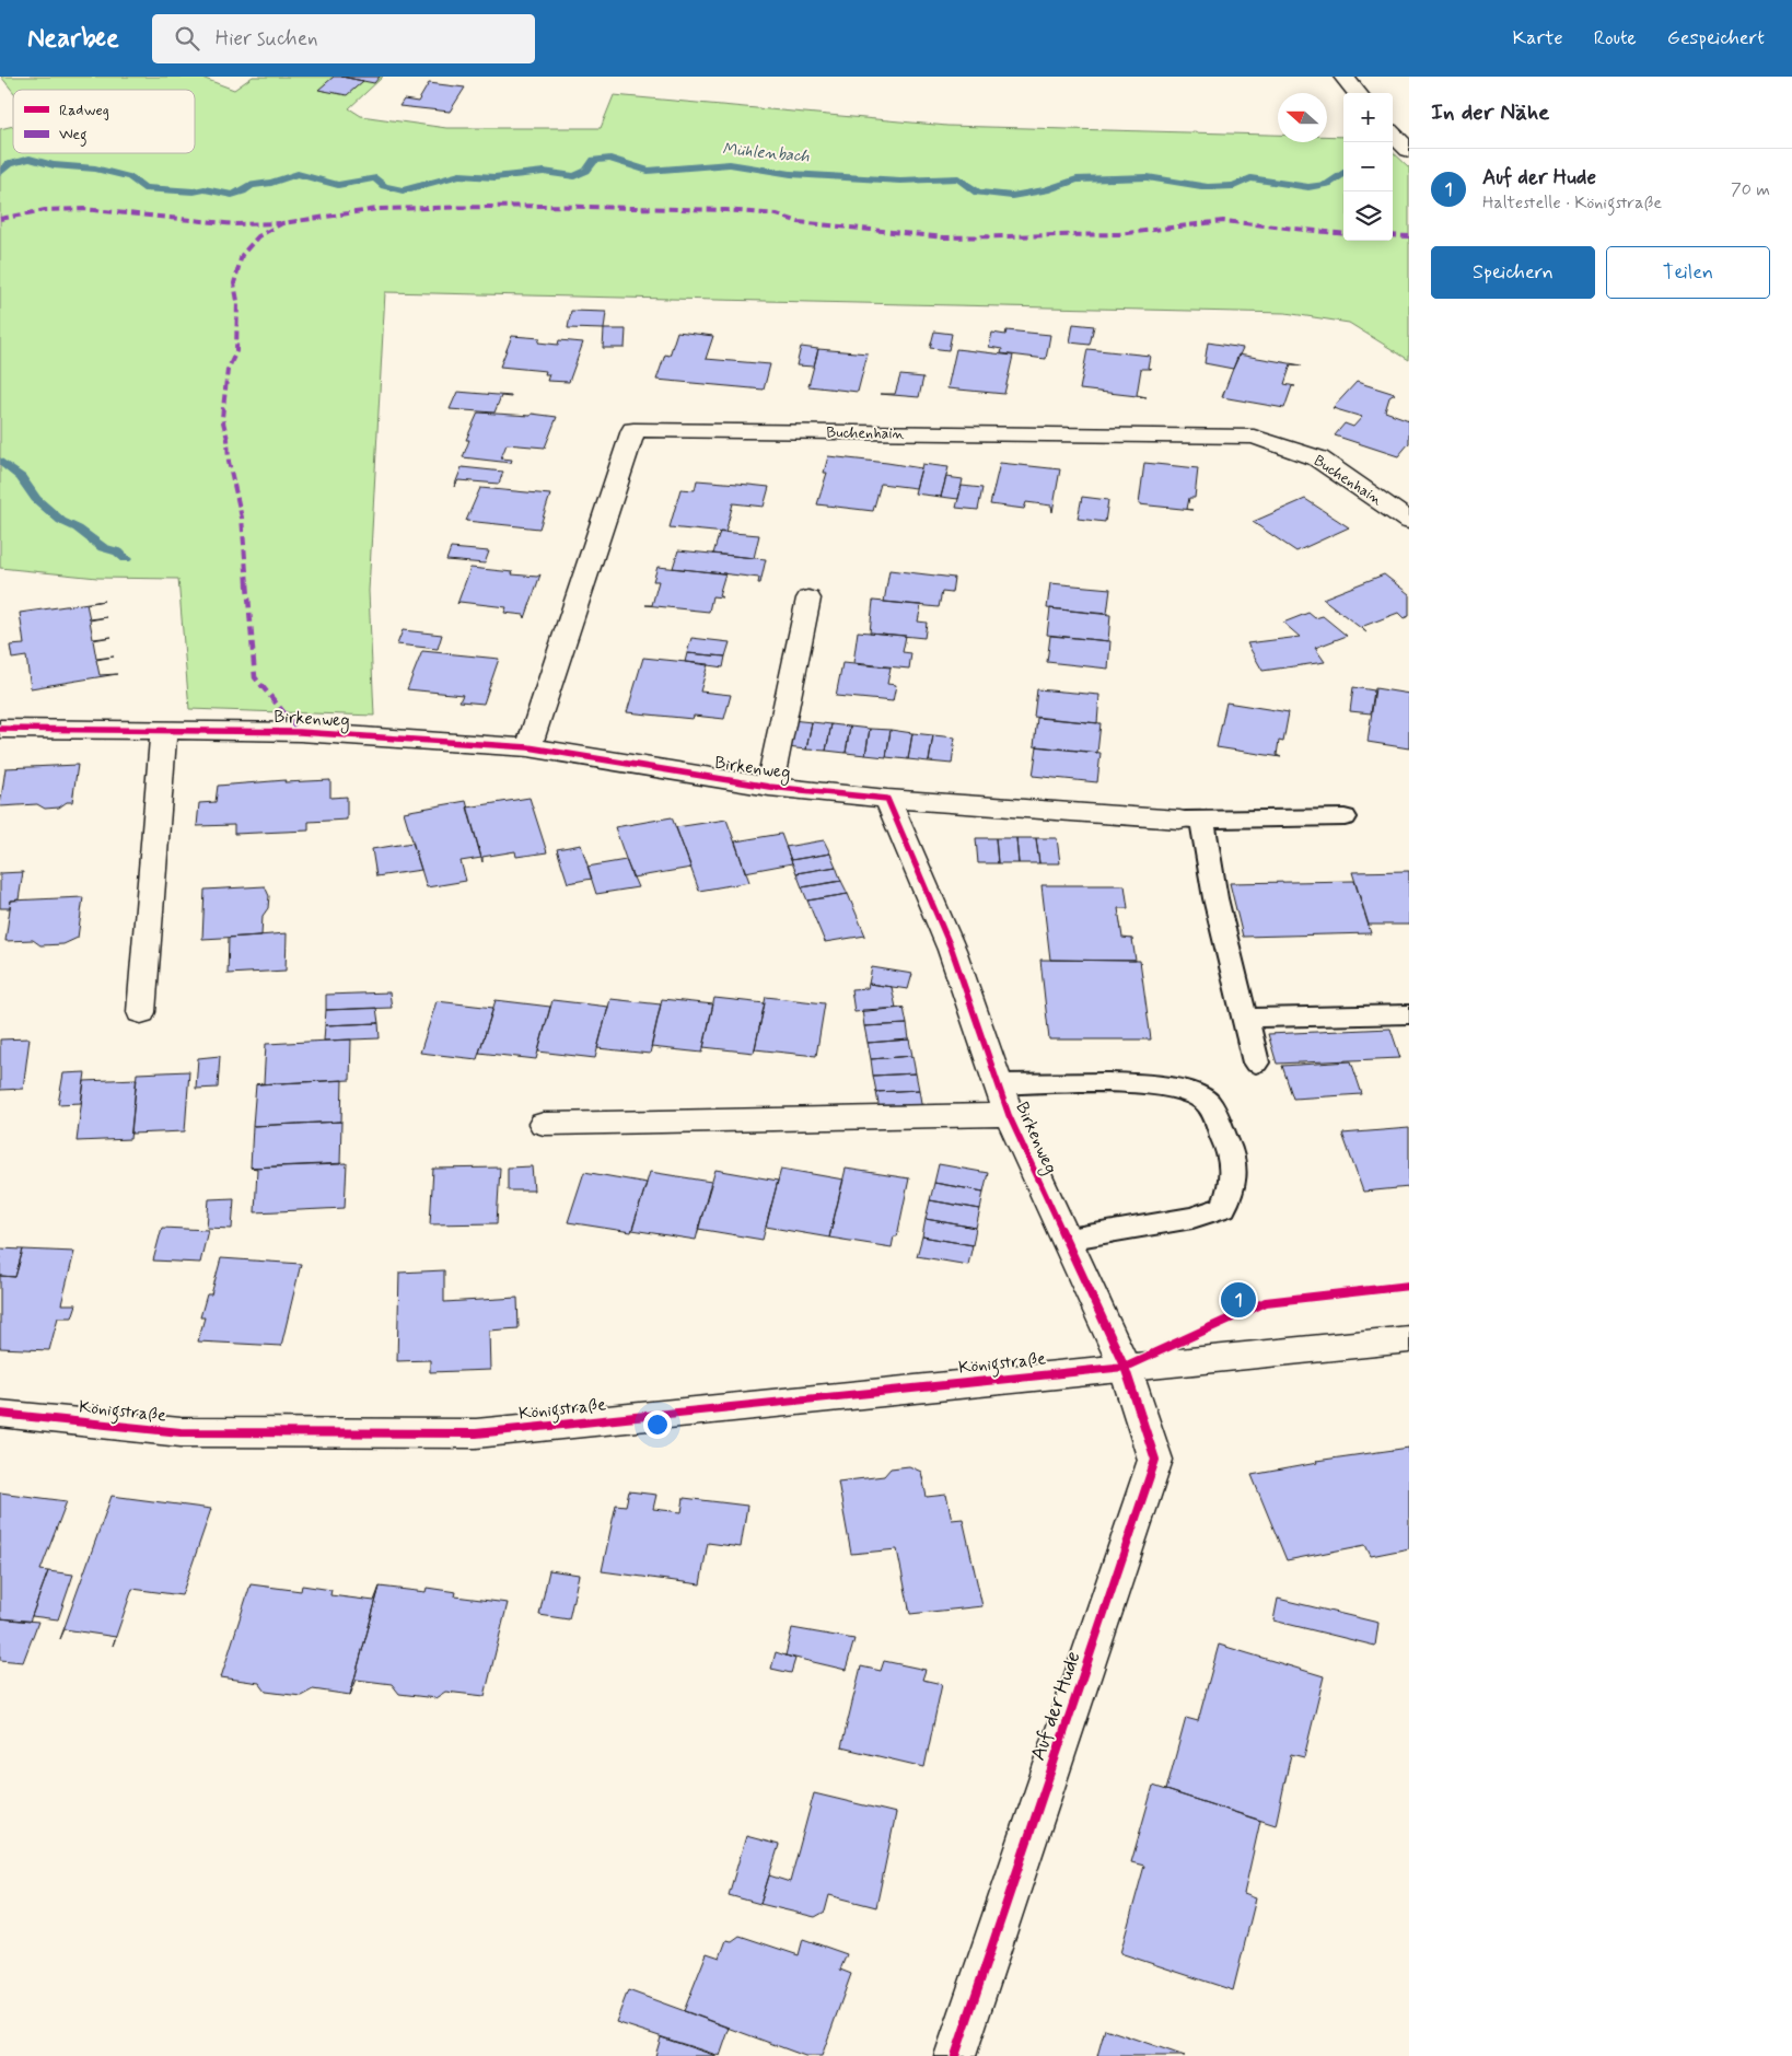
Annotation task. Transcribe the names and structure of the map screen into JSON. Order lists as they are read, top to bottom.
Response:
{
  "streets": {
    "street": [
      "Buchenhain",
      "Birkenweg",
      "Königstraße",
      "Auf der Hude"
    ]
  },
  "crossings": [
    ["Buchenhain", "Birkenweg"],
    ["Birkenweg", "Königstraße"],
    ["Birkenweg", "Auf der Hude"],
    ["Königstraße", "Auf der Hude"]
  ],
  "water": ["Mühlenbach"],
  "legend": ["Radweg", "Weg"],
  "north": "left",
  "page": {
    "header": "Nearbee",
    "search": "Hier suchen",
    "nav": ["Karte", "Route", "Gespeichert"],
    "heading": "In der Nähe",
    "map_buttons": ["+", "−"],
    "list": [
      {
        "mark": "1",
        "name": "Auf der Hude",
        "note": "Haltestelle · Königstraße",
        "value": "70 m"
      }
    ],
    "buttons": ["Speichern", "Teilen"],
    "pins": "1"
  }
}
